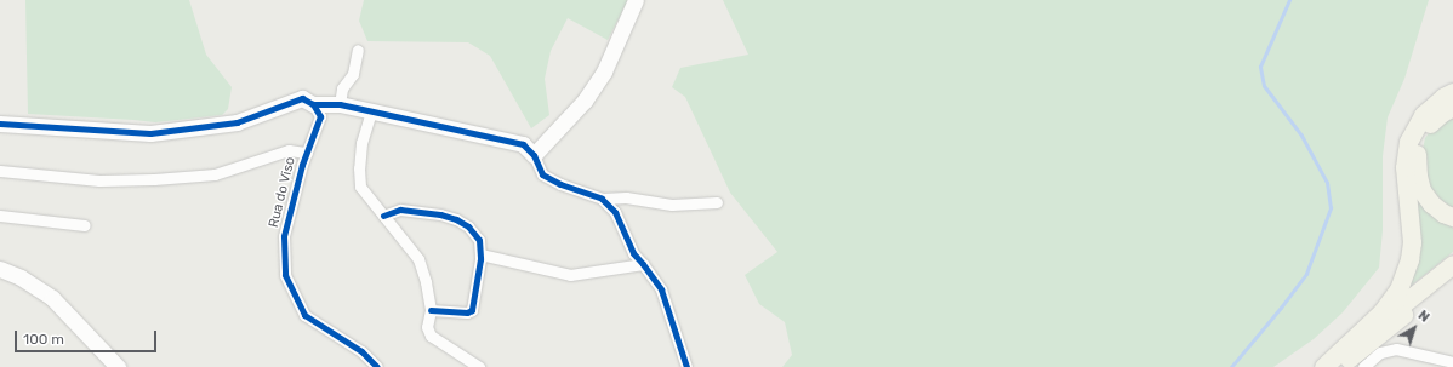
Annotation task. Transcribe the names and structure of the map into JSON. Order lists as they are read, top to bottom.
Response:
{
  "streets": {
    "street": ["Rua do Viso"]
  },
  "scale_bar": "100 m",
  "north": "top right"
}
